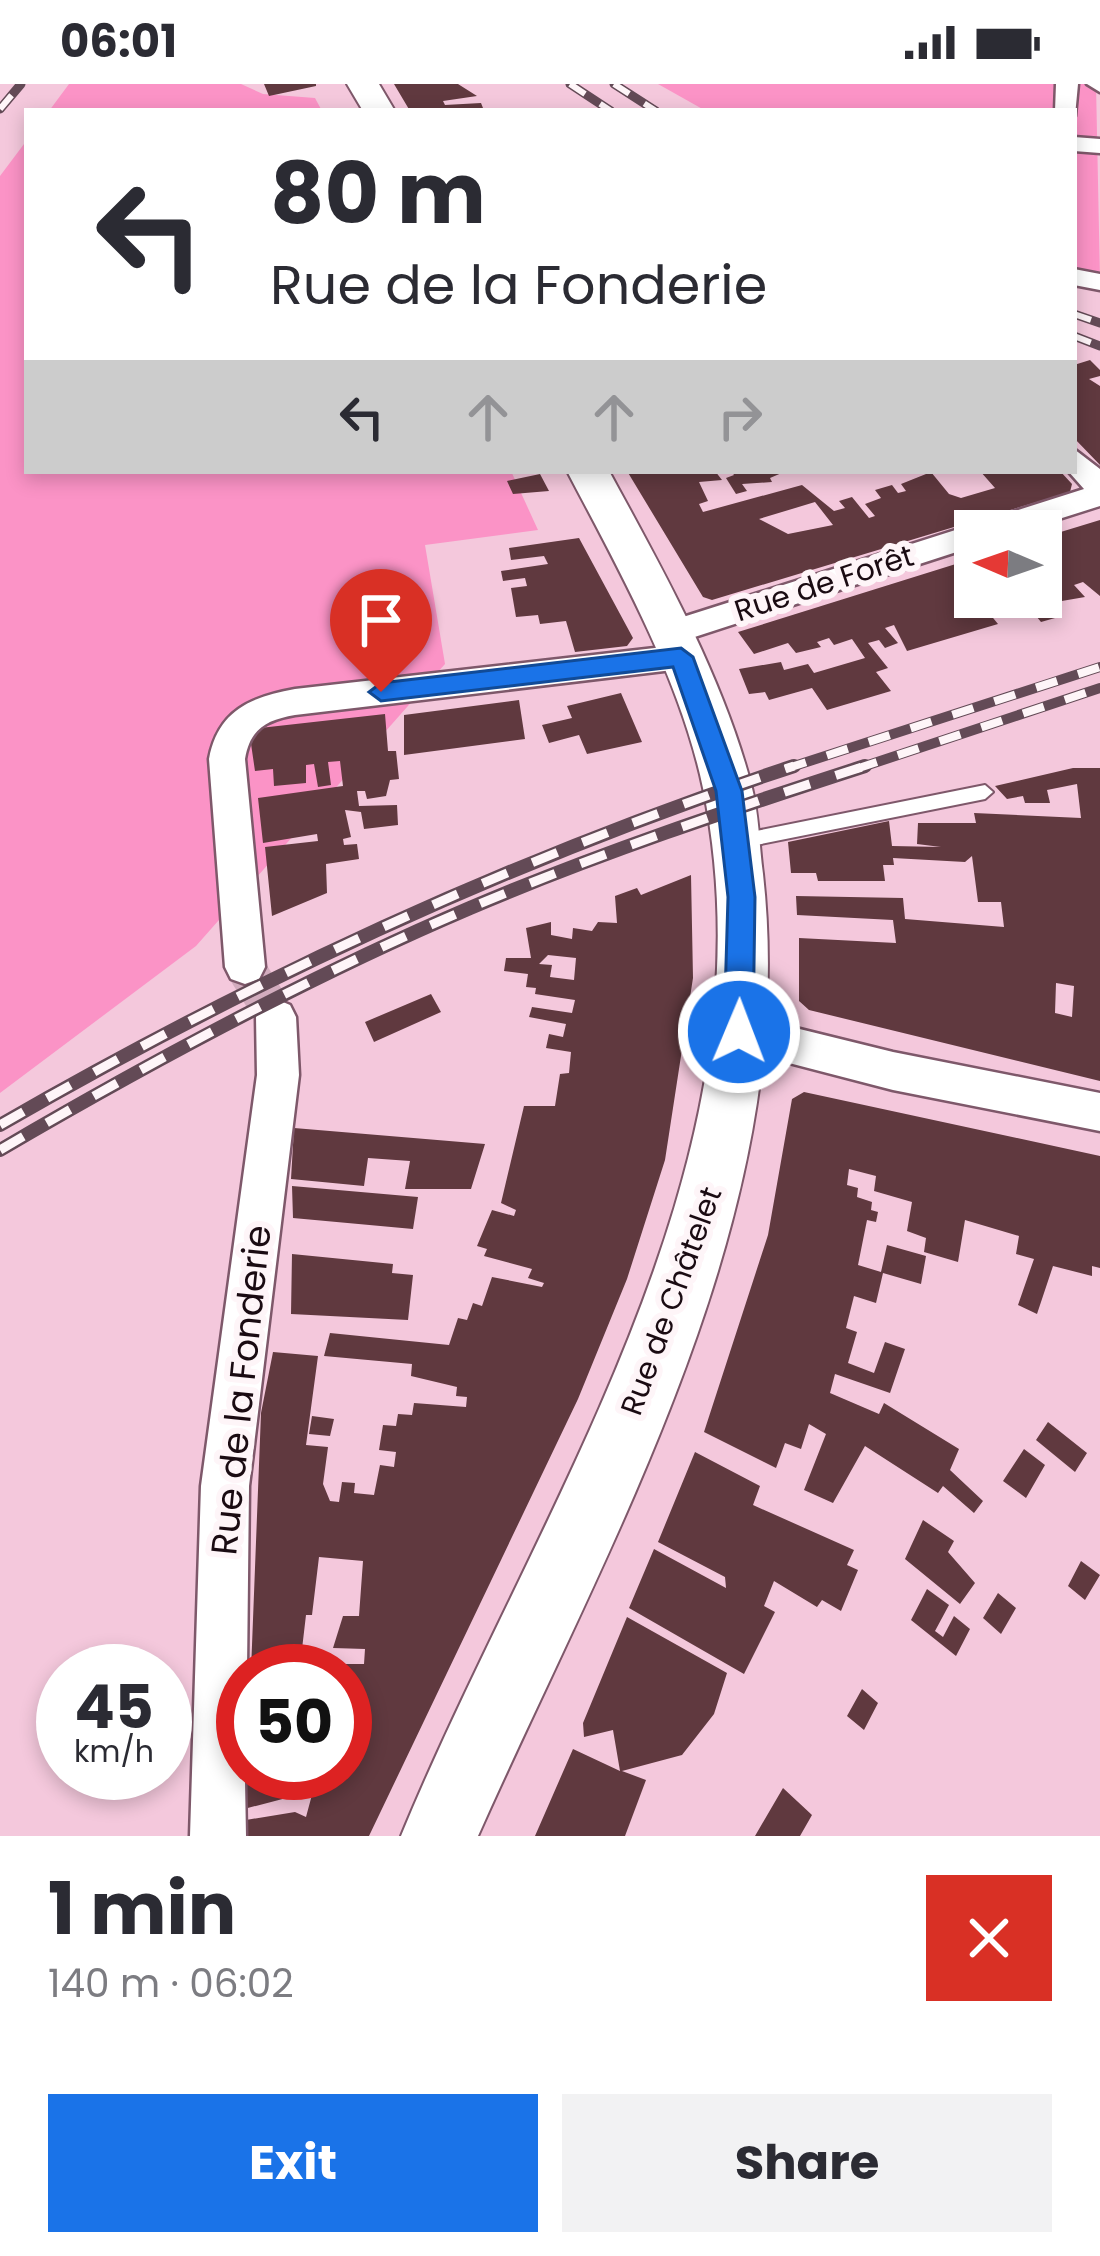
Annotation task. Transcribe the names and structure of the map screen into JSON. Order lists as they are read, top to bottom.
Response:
{
  "streets": {
    "main road": ["Rue de Châtelet"],
    "street": ["Rue de Forêt", "Rue de la Fonderie"]
  },
  "crossings": [
    ["Rue de Forêt", "Rue de Châtelet"]
  ],
  "north": "left",
  "page": {
    "status": "06:01",
    "turn": ["80 m", "Rue de la Fonderie"],
    "speed": "45 km/h",
    "limit": "50",
    "heading": ["1 min", "140 m · 06:02"],
    "buttons": ["Exit", "Share"]
  }
}
